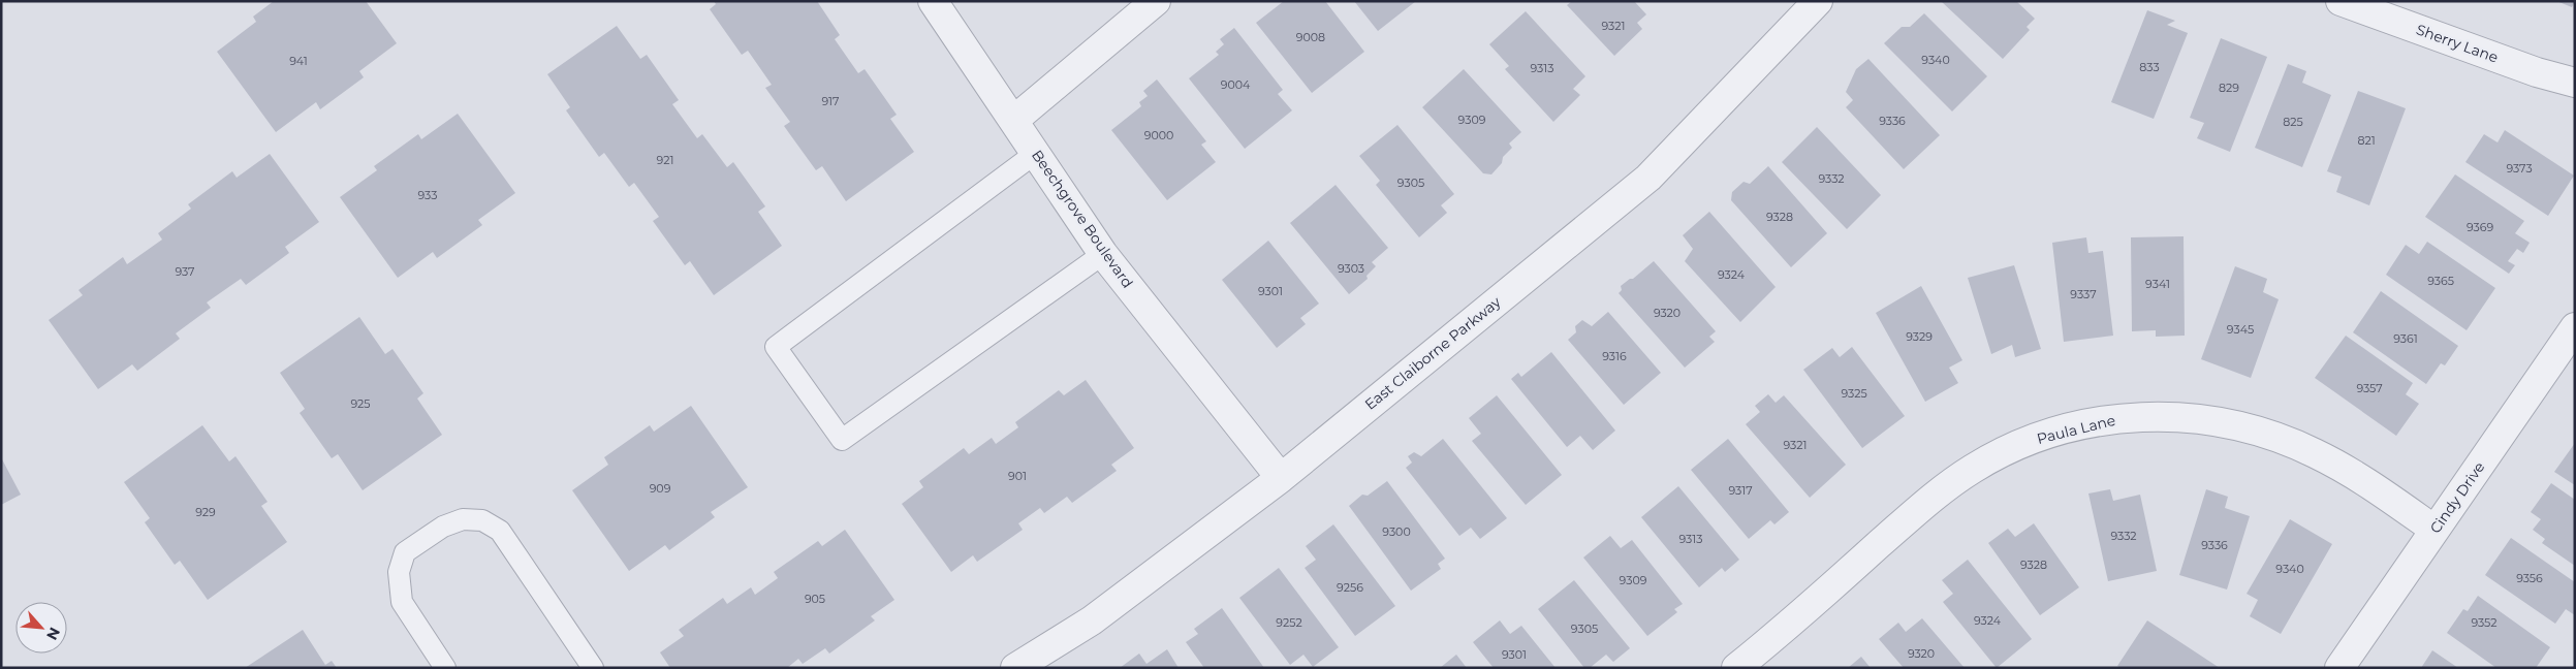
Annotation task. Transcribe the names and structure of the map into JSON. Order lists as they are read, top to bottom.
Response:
{
  "streets": {
    "street": [
      "Sherry Lane",
      "Beechgrove Boulevard",
      "East Claiborne Parkway",
      "Paula Lane",
      "Cindy Drive"
    ]
  },
  "crossings": [
    ["Beechgrove Boulevard", "East Claiborne Parkway"],
    ["Paula Lane", "Cindy Drive"]
  ],
  "house_numbers": [
    "9321",
    "9008",
    "9340",
    "941",
    "833",
    "9313",
    "9004",
    "829",
    "917",
    "9309",
    "9336",
    "825",
    "9000",
    "821",
    "921",
    "9373",
    "9332",
    "9305",
    "933",
    "9328",
    "9369",
    "9303",
    "937",
    "9324",
    "9365",
    "9341",
    "9301",
    "9337",
    "9320",
    "9345",
    "9329",
    "9361",
    "9316",
    "9357",
    "9325",
    "925",
    "9321",
    "901",
    "909",
    "9317",
    "929",
    "9300",
    "9332",
    "9313",
    "9336",
    "9328",
    "9340",
    "9356",
    "9309",
    "9256",
    "905",
    "9324",
    "9252",
    "9352",
    "9305",
    "9320",
    "9301"
  ],
  "north": "bottom right"
}
